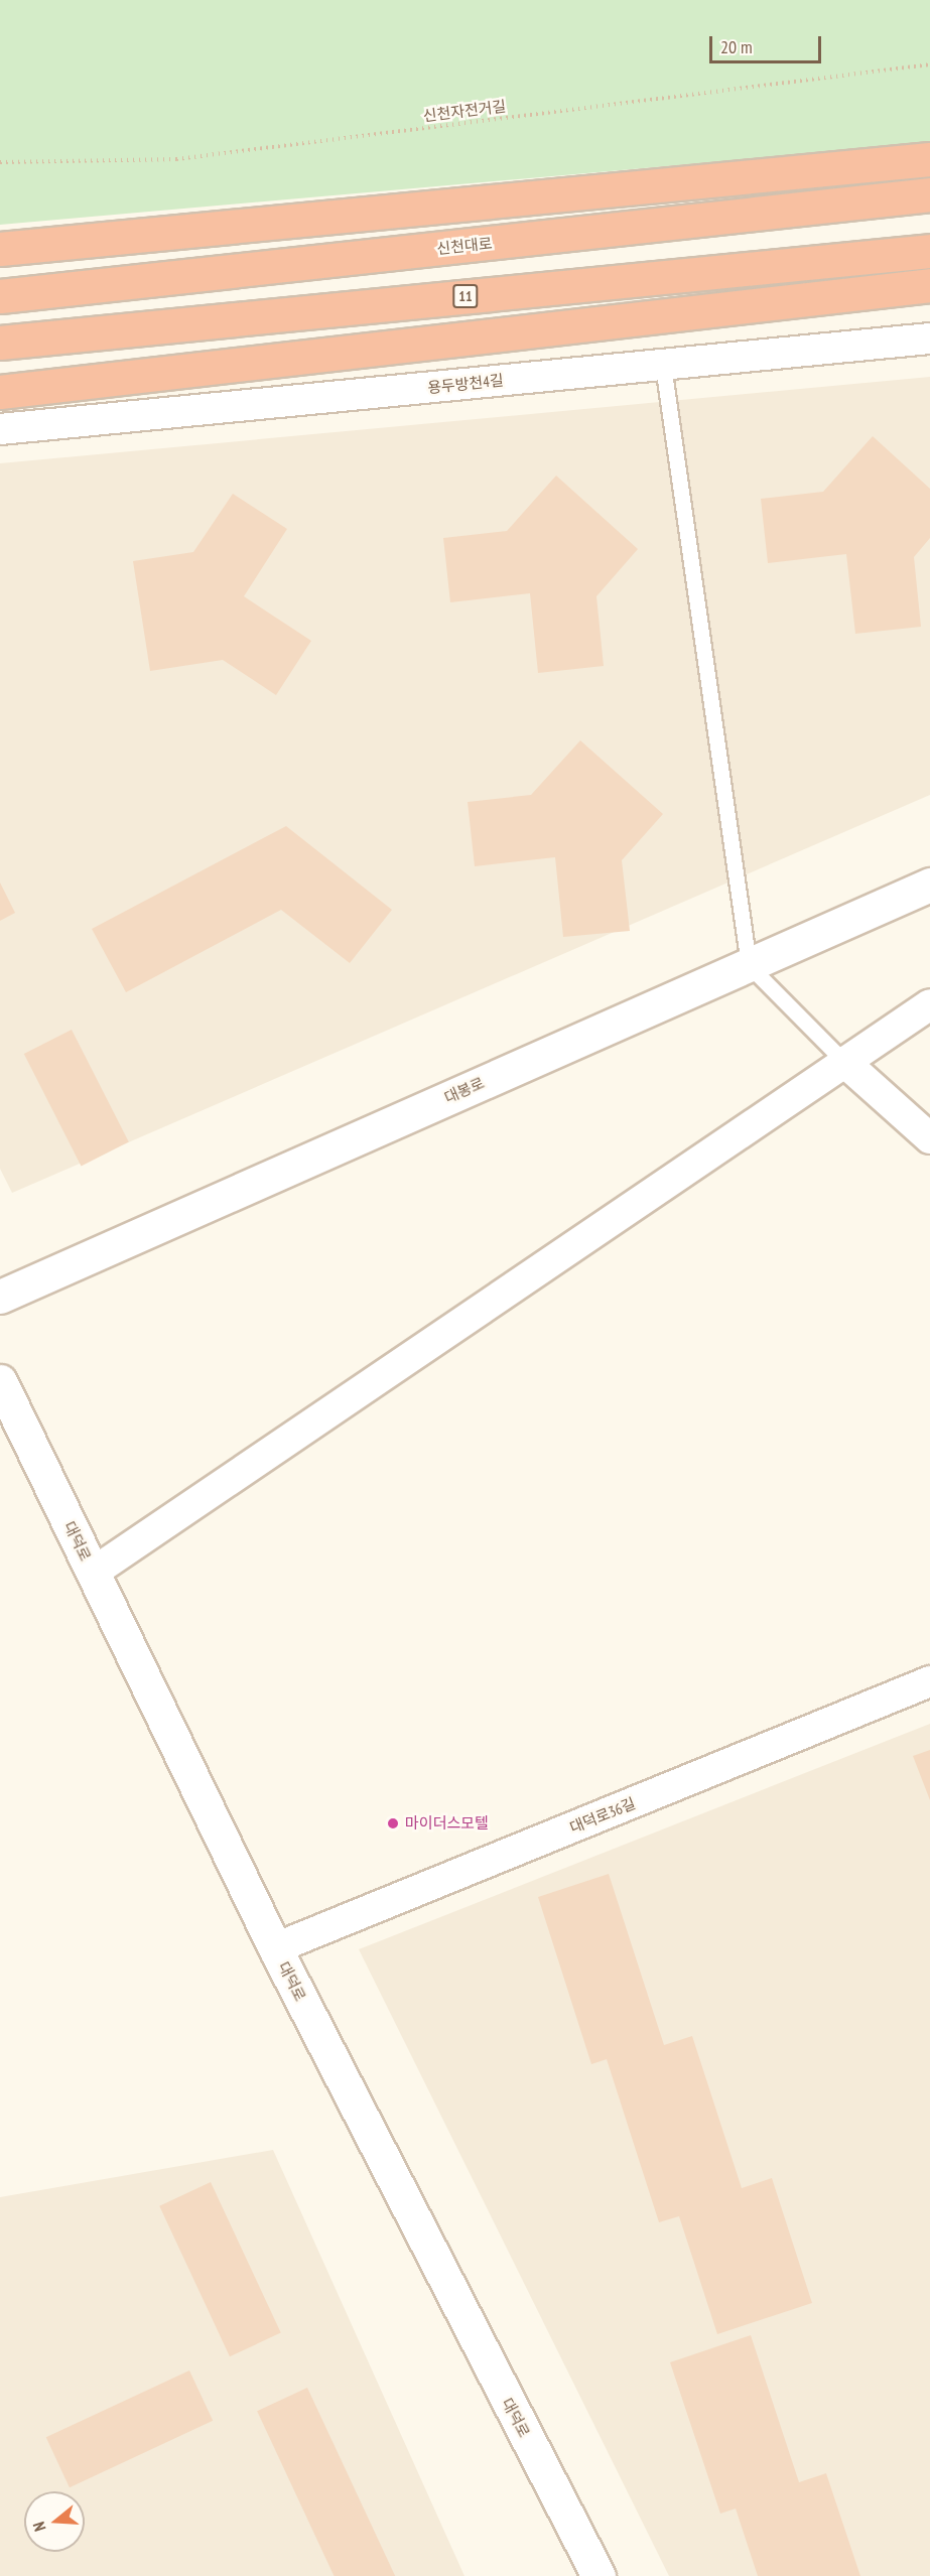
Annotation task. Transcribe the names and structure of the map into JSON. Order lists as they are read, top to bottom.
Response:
{
  "streets": {
    "highway": ["신천대로", "11"],
    "main road": ["대봉로", "대덕로"],
    "street": ["용두방천4길", "대덕로36길"],
    "path": ["신천자전거길"]
  },
  "crossings": [
    ["대덕로", "대덕로36길"]
  ],
  "places": ["마이더스모텔"],
  "scale_bar": "20 m",
  "north": "left"
}
